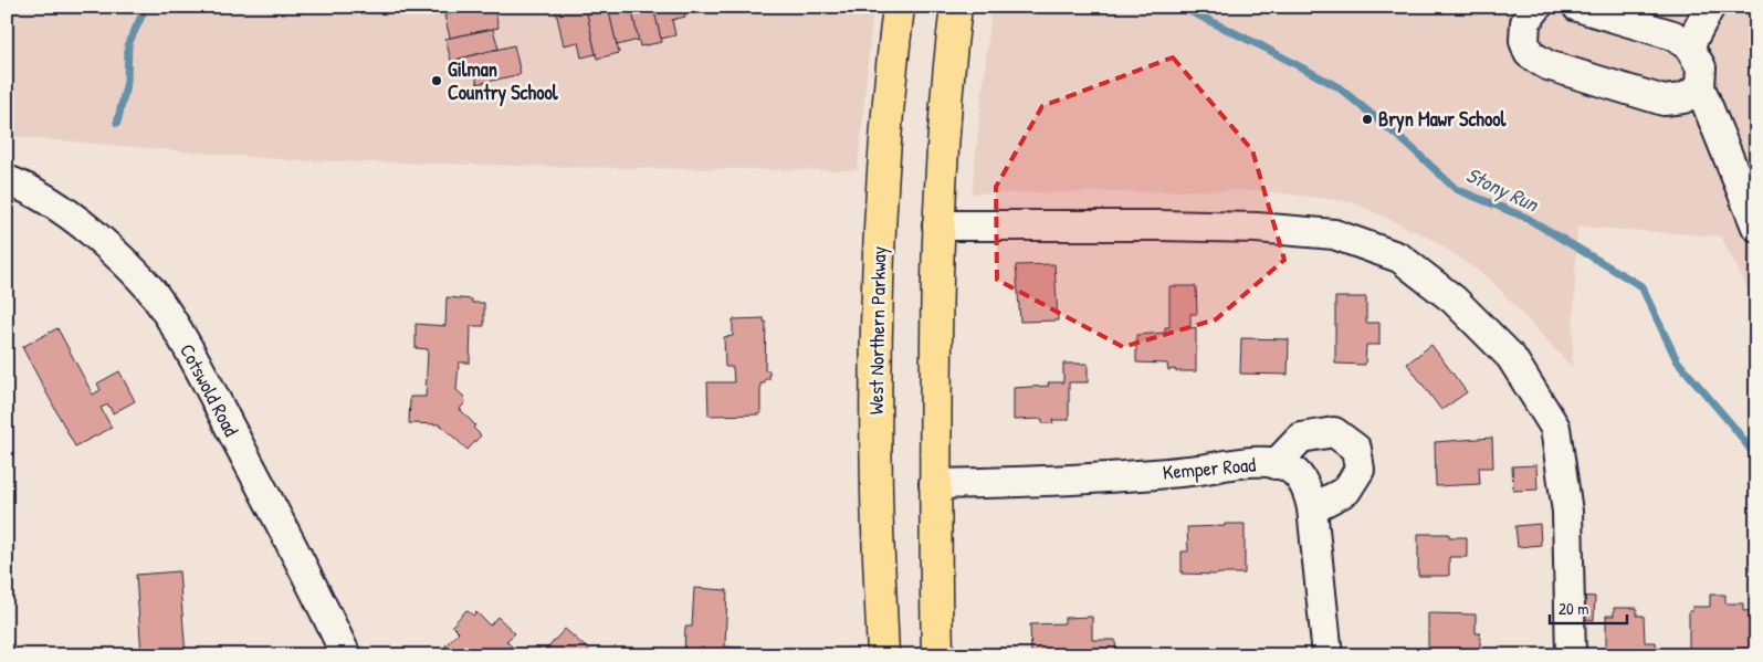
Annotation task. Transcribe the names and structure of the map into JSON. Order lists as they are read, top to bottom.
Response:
{
  "streets": {
    "main road": ["West Northern Parkway"],
    "street": ["Cotswold Road", "Kemper Road"]
  },
  "water": ["Stony Run"],
  "places": ["Gilman Country School", "Bryn Mawr School"],
  "scale_bar": "20 m"
}
